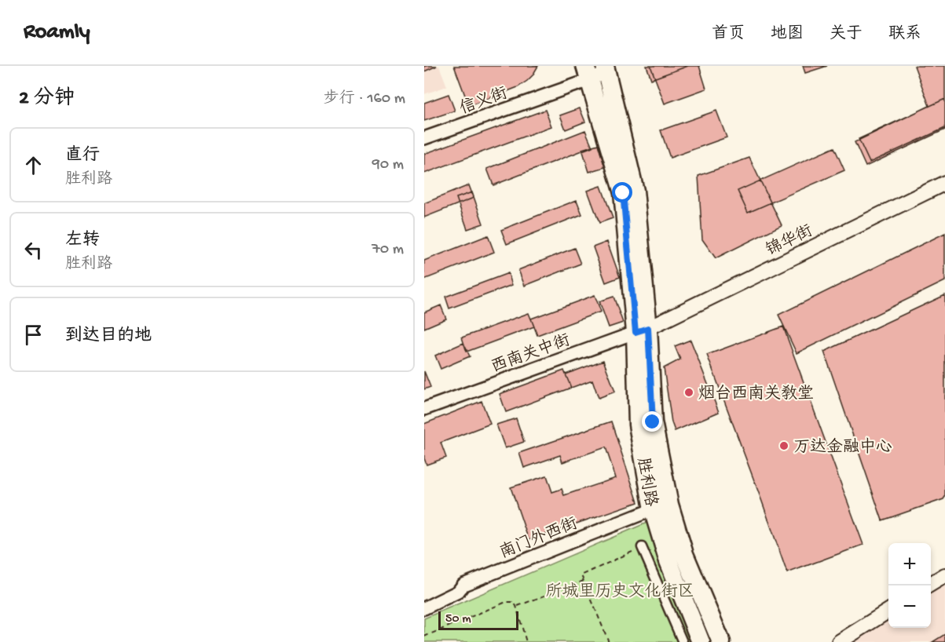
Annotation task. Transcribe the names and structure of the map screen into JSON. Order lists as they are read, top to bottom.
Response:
{
  "streets": {
    "main road": ["胜利路"],
    "street": [
      "信义街",
      "锦华街",
      "西南关中街",
      "南门外西街"
    ]
  },
  "crossings": [
    ["信义街", "胜利路"],
    ["锦华街", "西南关中街"],
    ["锦华街", "胜利路"],
    ["西南关中街", "胜利路"],
    ["胜利路", "南门外西街"]
  ],
  "parks": ["所城里历史文化街区"],
  "places": ["烟台西南关教堂", "万达金融中心"],
  "scale_bar": "50 m",
  "page": {
    "header": "Roamly",
    "nav": [
      "首页",
      "地图",
      "关于",
      "联系"
    ],
    "heading": ["2 分钟", "步行 · 160 m"],
    "list": [
      ["直行", "胜利路", "90 m"],
      ["左转", "胜利路", "70 m"],
      "到达目的地"
    ],
    "map_buttons": ["+", "−"],
    "scale": "50 m"
  }
}
